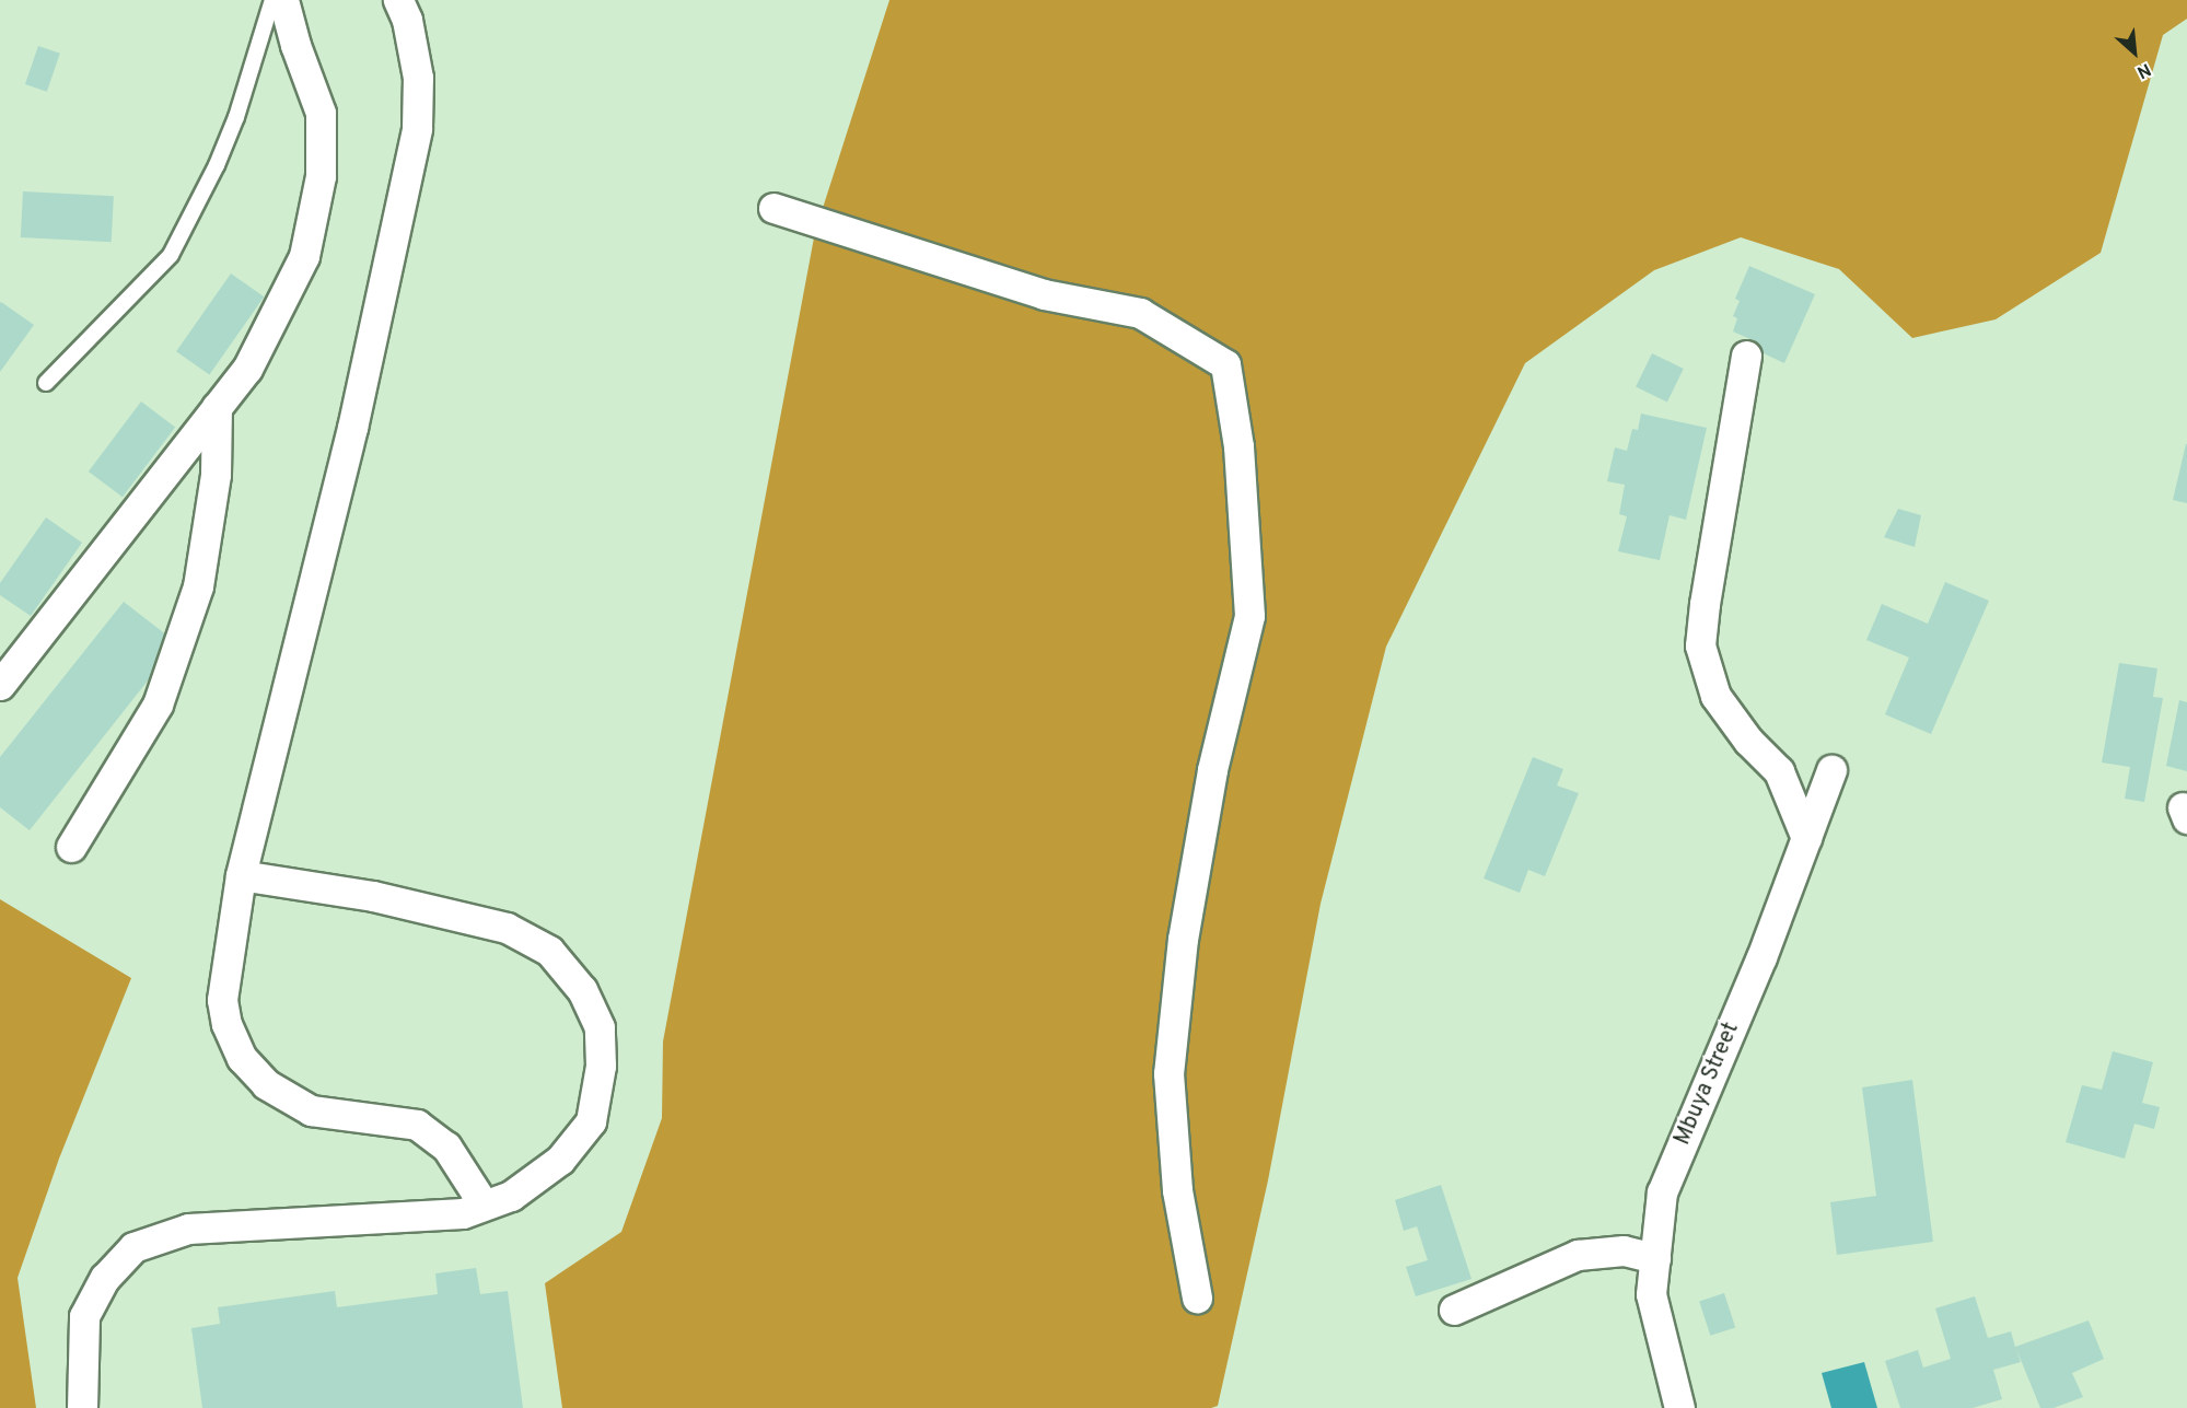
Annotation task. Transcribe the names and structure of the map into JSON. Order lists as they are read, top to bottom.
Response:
{
  "streets": {
    "street": ["Mbuya Street"]
  },
  "north": "bottom right"
}
